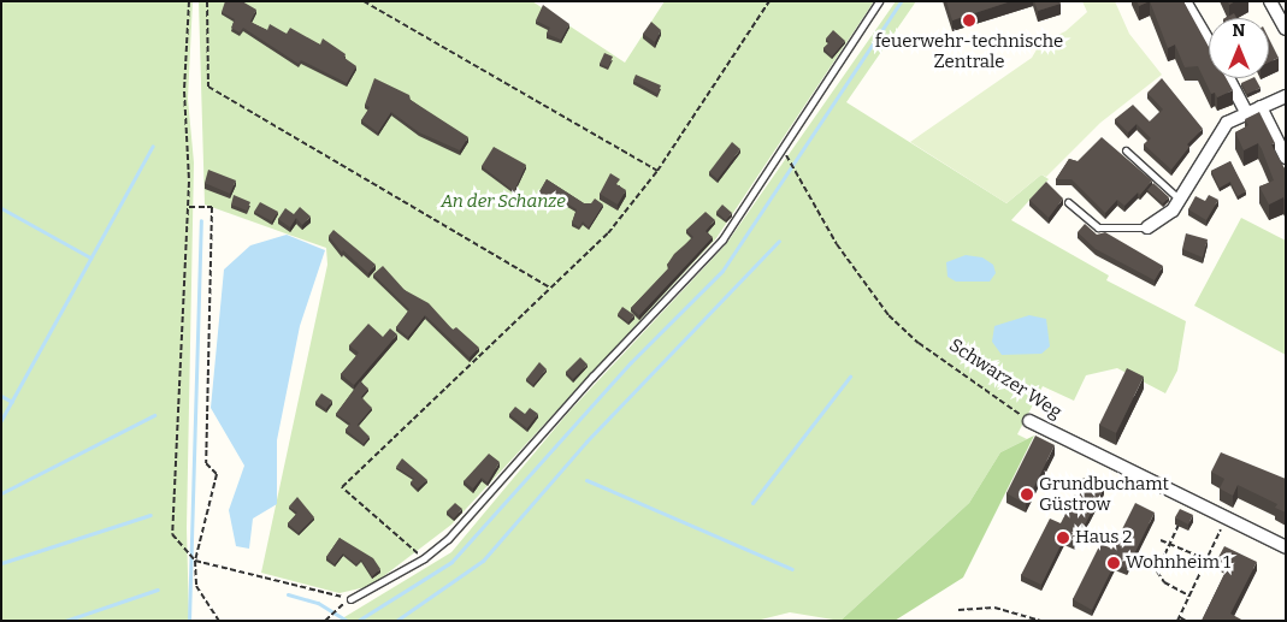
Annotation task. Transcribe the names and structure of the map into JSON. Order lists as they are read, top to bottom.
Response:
{
  "streets": {
    "street": ["Schwarzer Weg"]
  },
  "parks": ["An der Schanze"],
  "places": [
    "feuerwehr-technische Zentrale",
    "Grundbuchamt Güstrow",
    "Haus 2",
    "Wohnheim 1"
  ],
  "north": "top"
}
